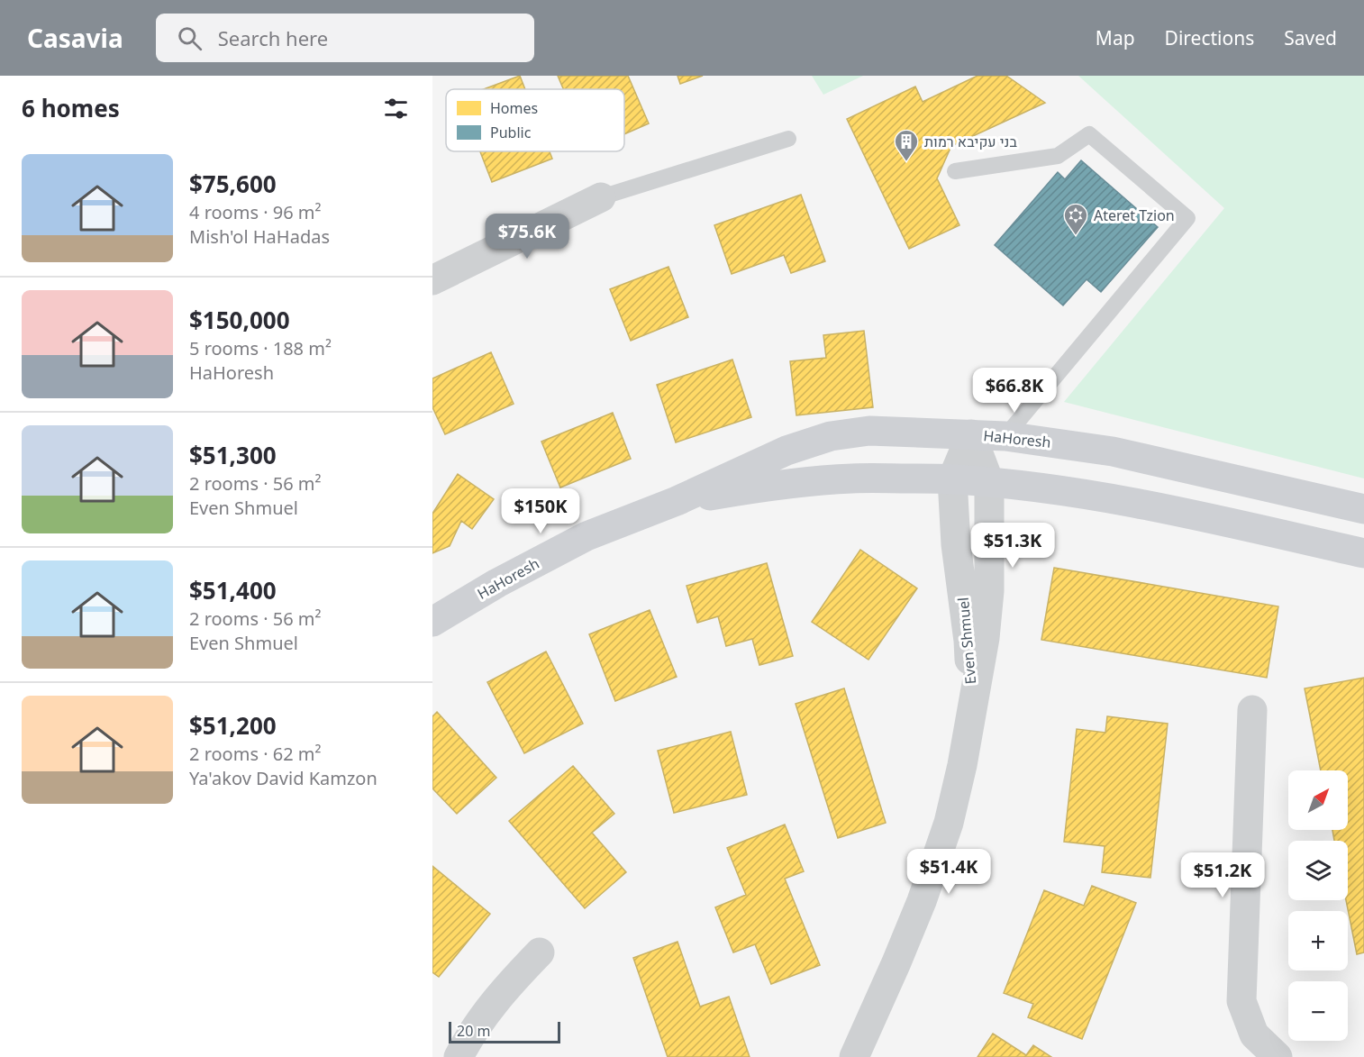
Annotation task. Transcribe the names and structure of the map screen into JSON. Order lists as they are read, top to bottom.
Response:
{
  "streets": {
    "street": ["HaHoresh", "Even Shmuel"]
  },
  "crossings": [
    ["HaHoresh", "Even Shmuel"]
  ],
  "places": {
    "building": ["בני עקיבא רמות"],
    "synagogue": ["Ateret Tzion"]
  },
  "legend": ["Homes", "Public"],
  "scale_bar": "20 m",
  "north": "top right",
  "page": {
    "header": "Casavia",
    "search": "Search here",
    "nav": ["Map", "Directions", "Saved"],
    "heading": "6 homes",
    "list": [
      {
        "name": "$75,600",
        "note": "4 rooms · 96 m² · Mish'ol HaHadas"
      },
      {
        "name": "$150,000",
        "note": "5 rooms · 188 m² · HaHoresh"
      },
      {
        "name": "$51,300",
        "note": "2 rooms · 56 m² · Even Shmuel"
      },
      {
        "name": "$51,400",
        "note": "2 rooms · 56 m² · Even Shmuel"
      },
      {
        "name": "$51,200",
        "note": "2 rooms · 62 m² · Ya'akov David Kamzon"
      }
    ],
    "price": [
      "$75.6K",
      "$66.8K",
      "$150K",
      "$51.3K",
      "$51.4K",
      "$51.2K"
    ],
    "map_buttons": ["+", "−"],
    "scale": "20 m"
  }
}
